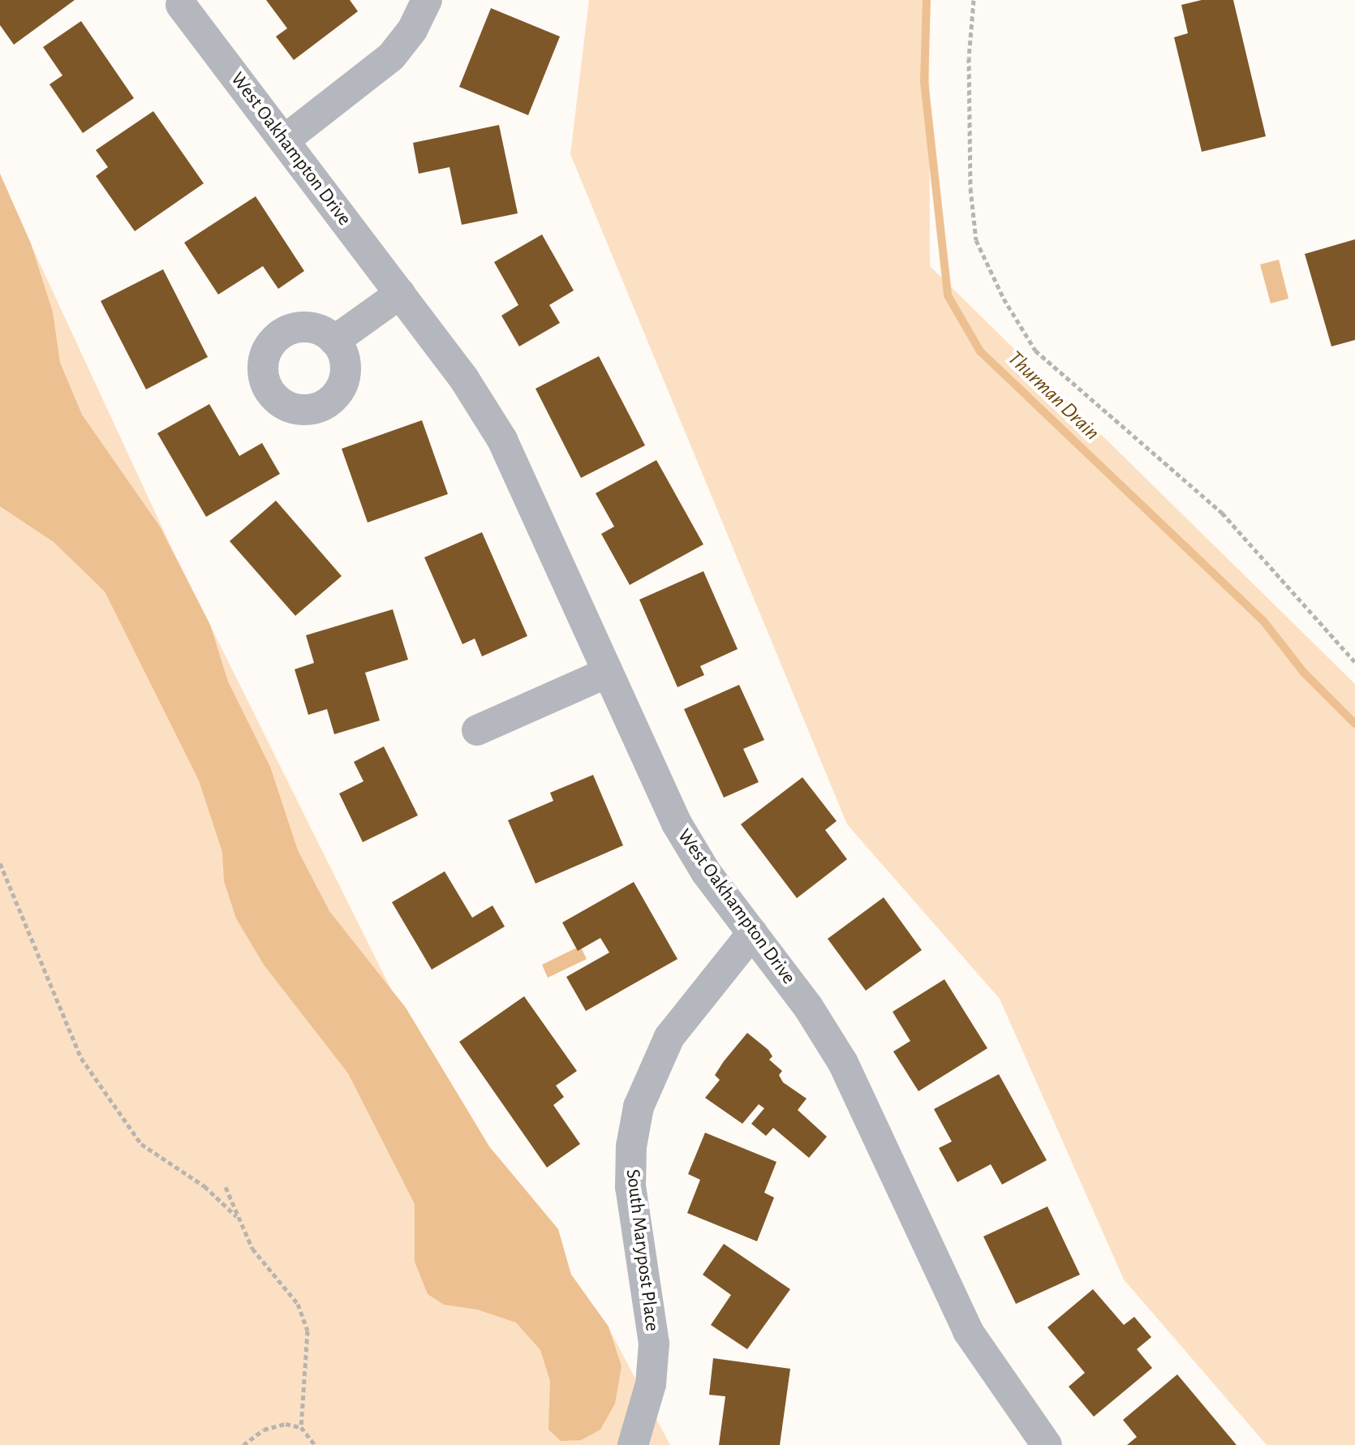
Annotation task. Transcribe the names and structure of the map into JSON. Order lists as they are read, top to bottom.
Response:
{
  "streets": {
    "street": ["West Oakhampton Drive", "South Marypost Place"]
  },
  "crossings": [
    ["West Oakhampton Drive", "South Marypost Place"]
  ],
  "water": ["Thurman Drain"]
}
